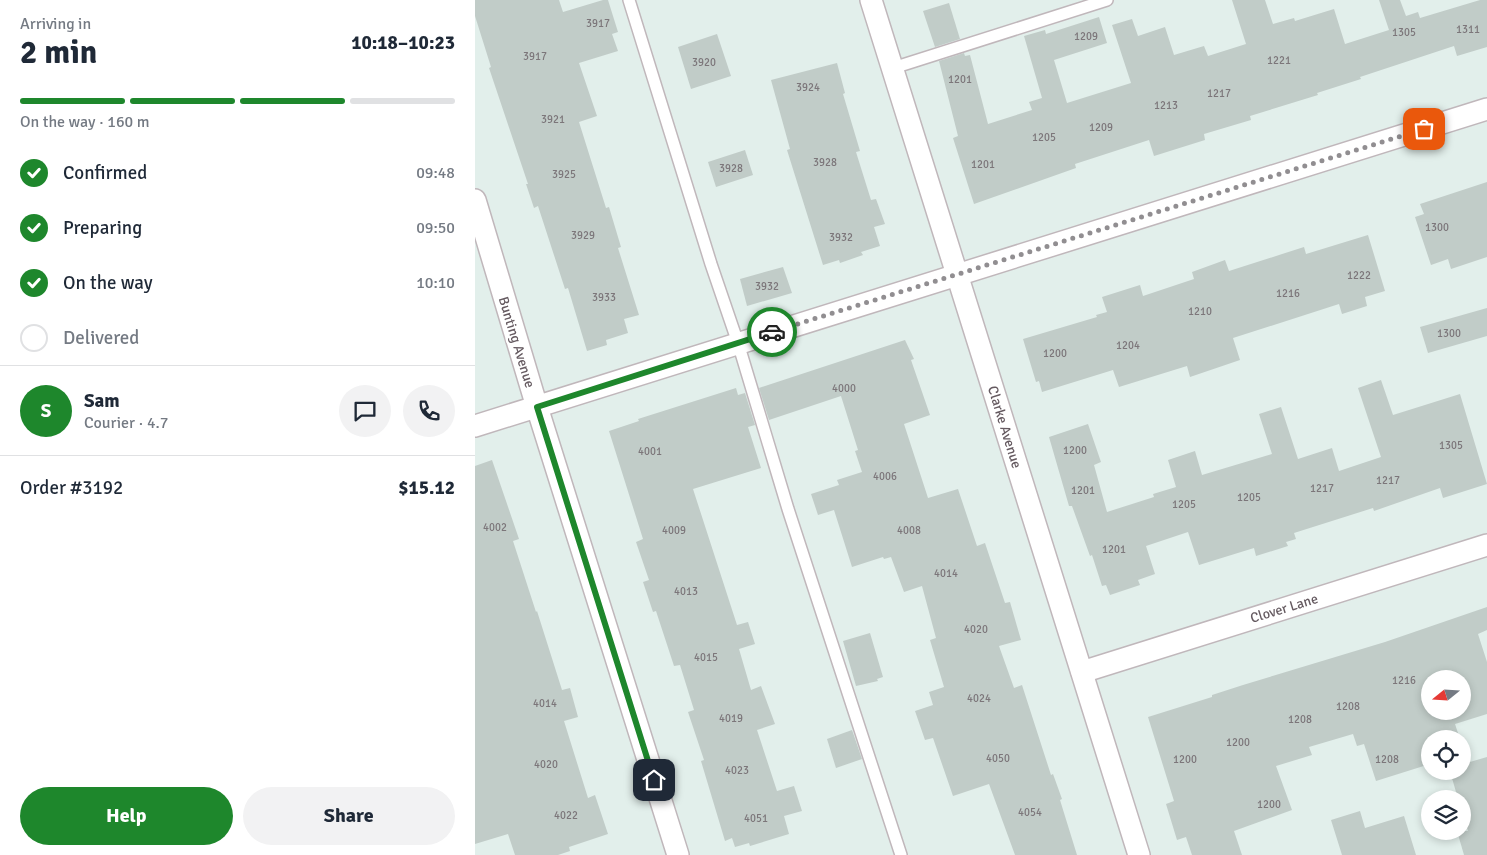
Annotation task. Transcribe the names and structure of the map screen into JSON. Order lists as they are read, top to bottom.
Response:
{
  "streets": {
    "street": ["Bunting Avenue", "Clarke Avenue", "Clover Lane"]
  },
  "crossings": [
    ["Clarke Avenue", "Clover Lane"]
  ],
  "house_numbers": [
    "3917",
    "1311",
    "1305",
    "1209",
    "3917",
    "1221",
    "3920",
    "1201",
    "3924",
    "1217",
    "1213",
    "3921",
    "1209",
    "1205",
    "3928",
    "1201",
    "3928",
    "3925",
    "1300",
    "3929",
    "3932",
    "1222",
    "3932",
    "1216",
    "3933",
    "1210",
    "1300",
    "1204",
    "1200",
    "4000",
    "1305",
    "1200",
    "4001",
    "4006",
    "1217",
    "1217",
    "1201",
    "1205",
    "1205",
    "4002",
    "4009",
    "4008",
    "1201",
    "4014",
    "4013",
    "4020",
    "4015",
    "1216",
    "4024",
    "4014",
    "1208",
    "4019",
    "1208",
    "1200",
    "4050",
    "1200",
    "1208",
    "4020",
    "4023",
    "1200",
    "4054",
    "4022",
    "4051"
  ],
  "north": "left",
  "page": {
    "heading": ["2 min", "Arriving in", "10:18–10:23"],
    "panel": [
      "Sam",
      "Courier · 4.7",
      "Order #3192",
      "$15.12"
    ],
    "bar": "On the way · 160 m",
    "list": [
      ["Confirmed", "09:48"],
      ["Preparing", "09:50"],
      ["On the way", "10:10"],
      "Delivered"
    ],
    "round": "S",
    "buttons": ["Help", "Share"]
  }
}
